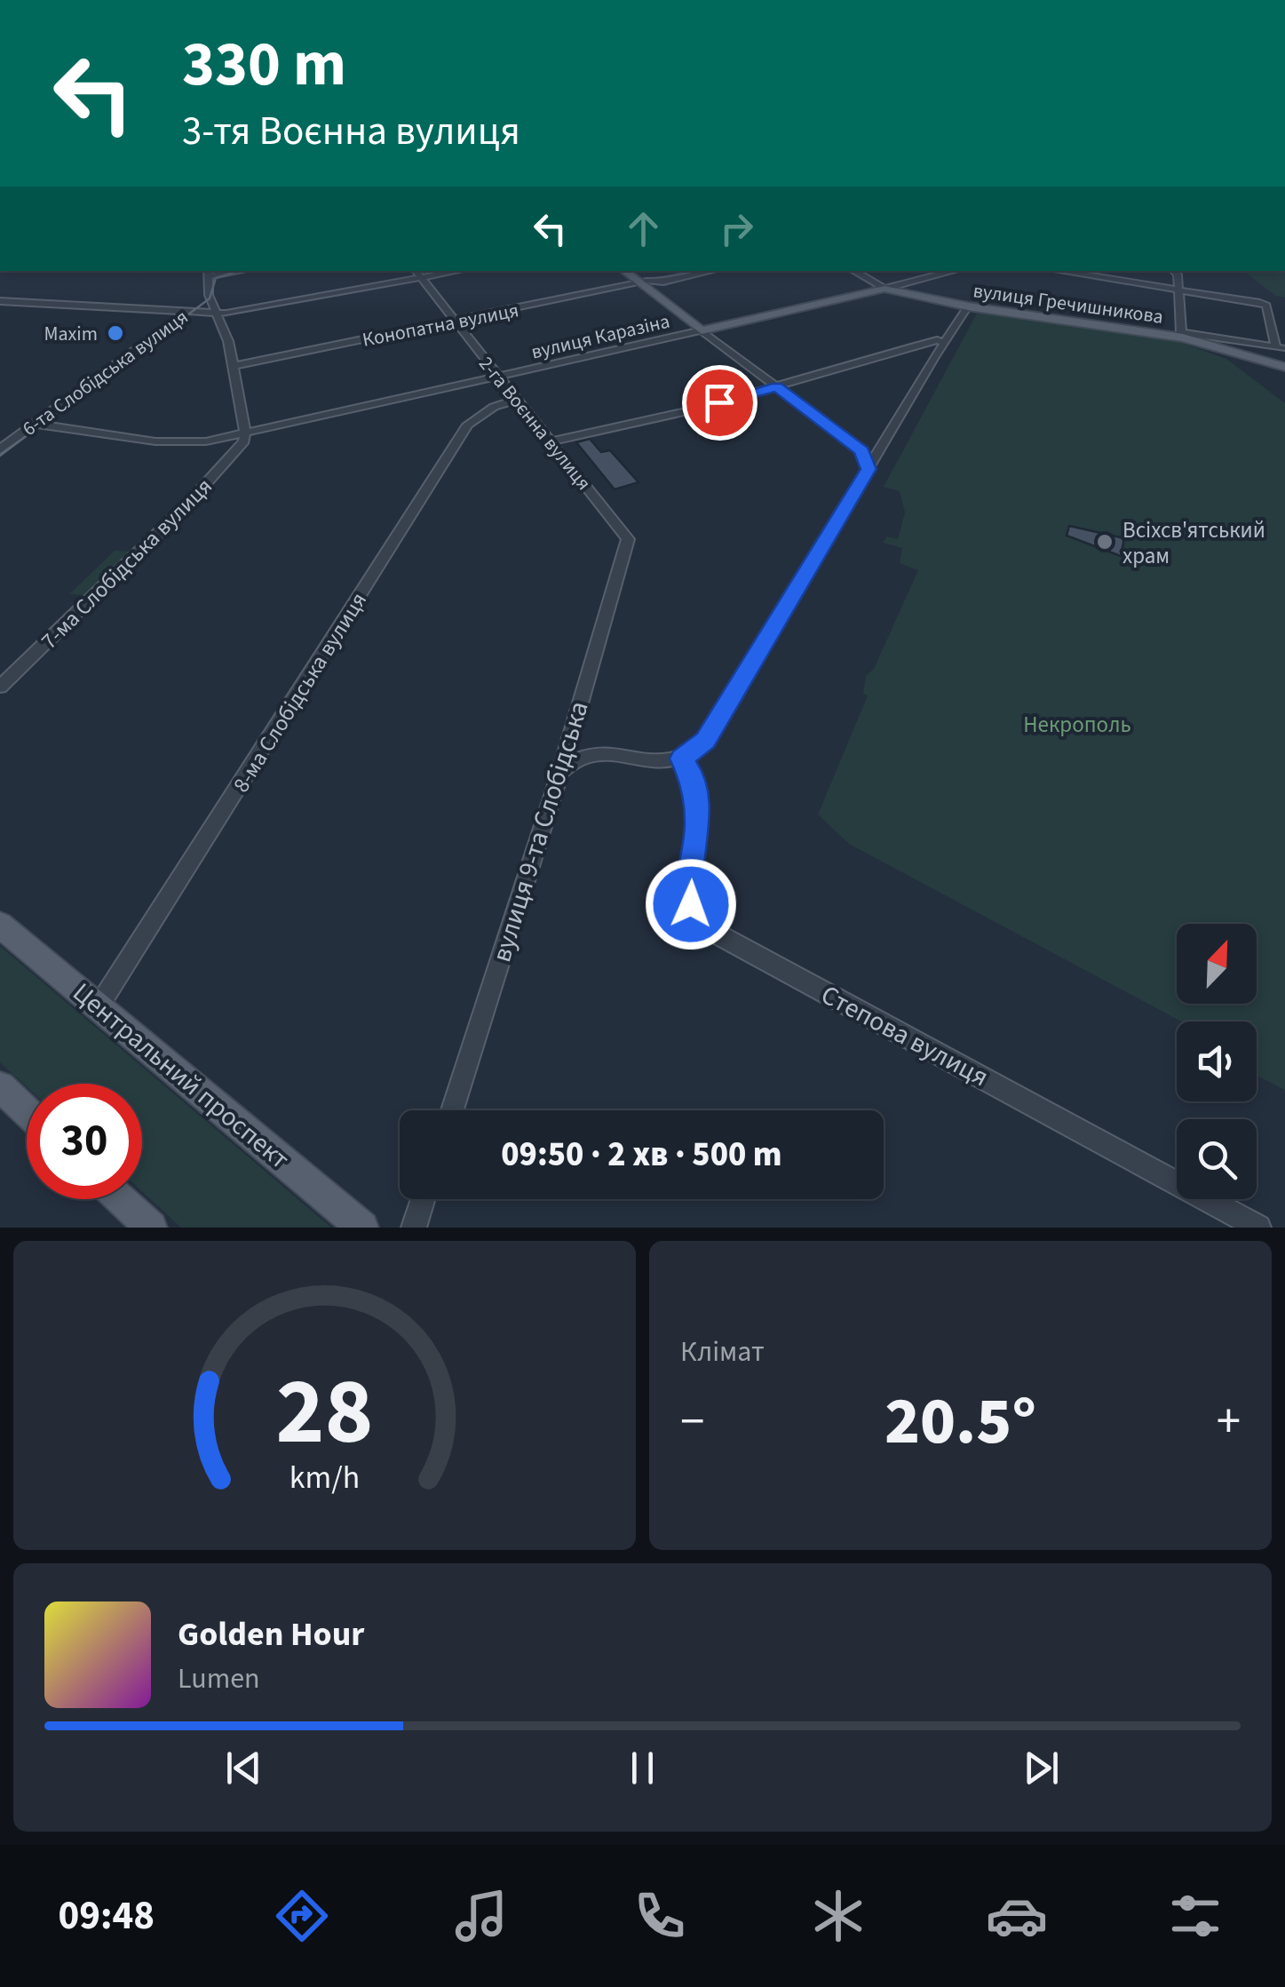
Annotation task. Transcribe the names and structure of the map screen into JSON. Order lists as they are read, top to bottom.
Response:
{
  "streets": {
    "main road": ["вулиця Гречишникова", "вулиця Каразіна", "Центральний проспект"],
    "street": [
      "Конопатна вулиця",
      "6-та Слобідська вулиця",
      "2-га Воєнна вулиця",
      "7-ма Слобідська вулиця",
      "8-ма Слобідська вулиця",
      "вулиця 9-та Слобідська",
      "Степова вулиця"
    ]
  },
  "crossings": [
    ["вулиця Гречишникова", "вулиця Каразіна"],
    ["Конопатна вулиця", "2-га Воєнна вулиця"],
    ["вулиця Каразіна", "6-та Слобідська вулиця"],
    ["вулиця Каразіна", "2-га Воєнна вулиця"],
    ["вулиця Каразіна", "7-ма Слобідська вулиця"],
    ["2-га Воєнна вулиця", "8-ма Слобідська вулиця"],
    ["2-га Воєнна вулиця", "вулиця 9-та Слобідська"],
    ["8-ма Слобідська вулиця", "Центральний проспект"]
  ],
  "parks": ["Некрополь"],
  "places": ["Maxim", "Всіхсв'ятський храм"],
  "north": "top right",
  "page": {
    "turn": ["330 m", "3-тя Воєнна вулиця"],
    "limit": "30",
    "trip": "09:50 · 2 хв · 500 m",
    "tile": "Клімат",
    "heat": ["−", "20.5°", "+"],
    "song": ["Golden Hour", "Lumen"],
    "tabs": "09:48",
    "gauge": ["28", "km/h"]
  }
}
